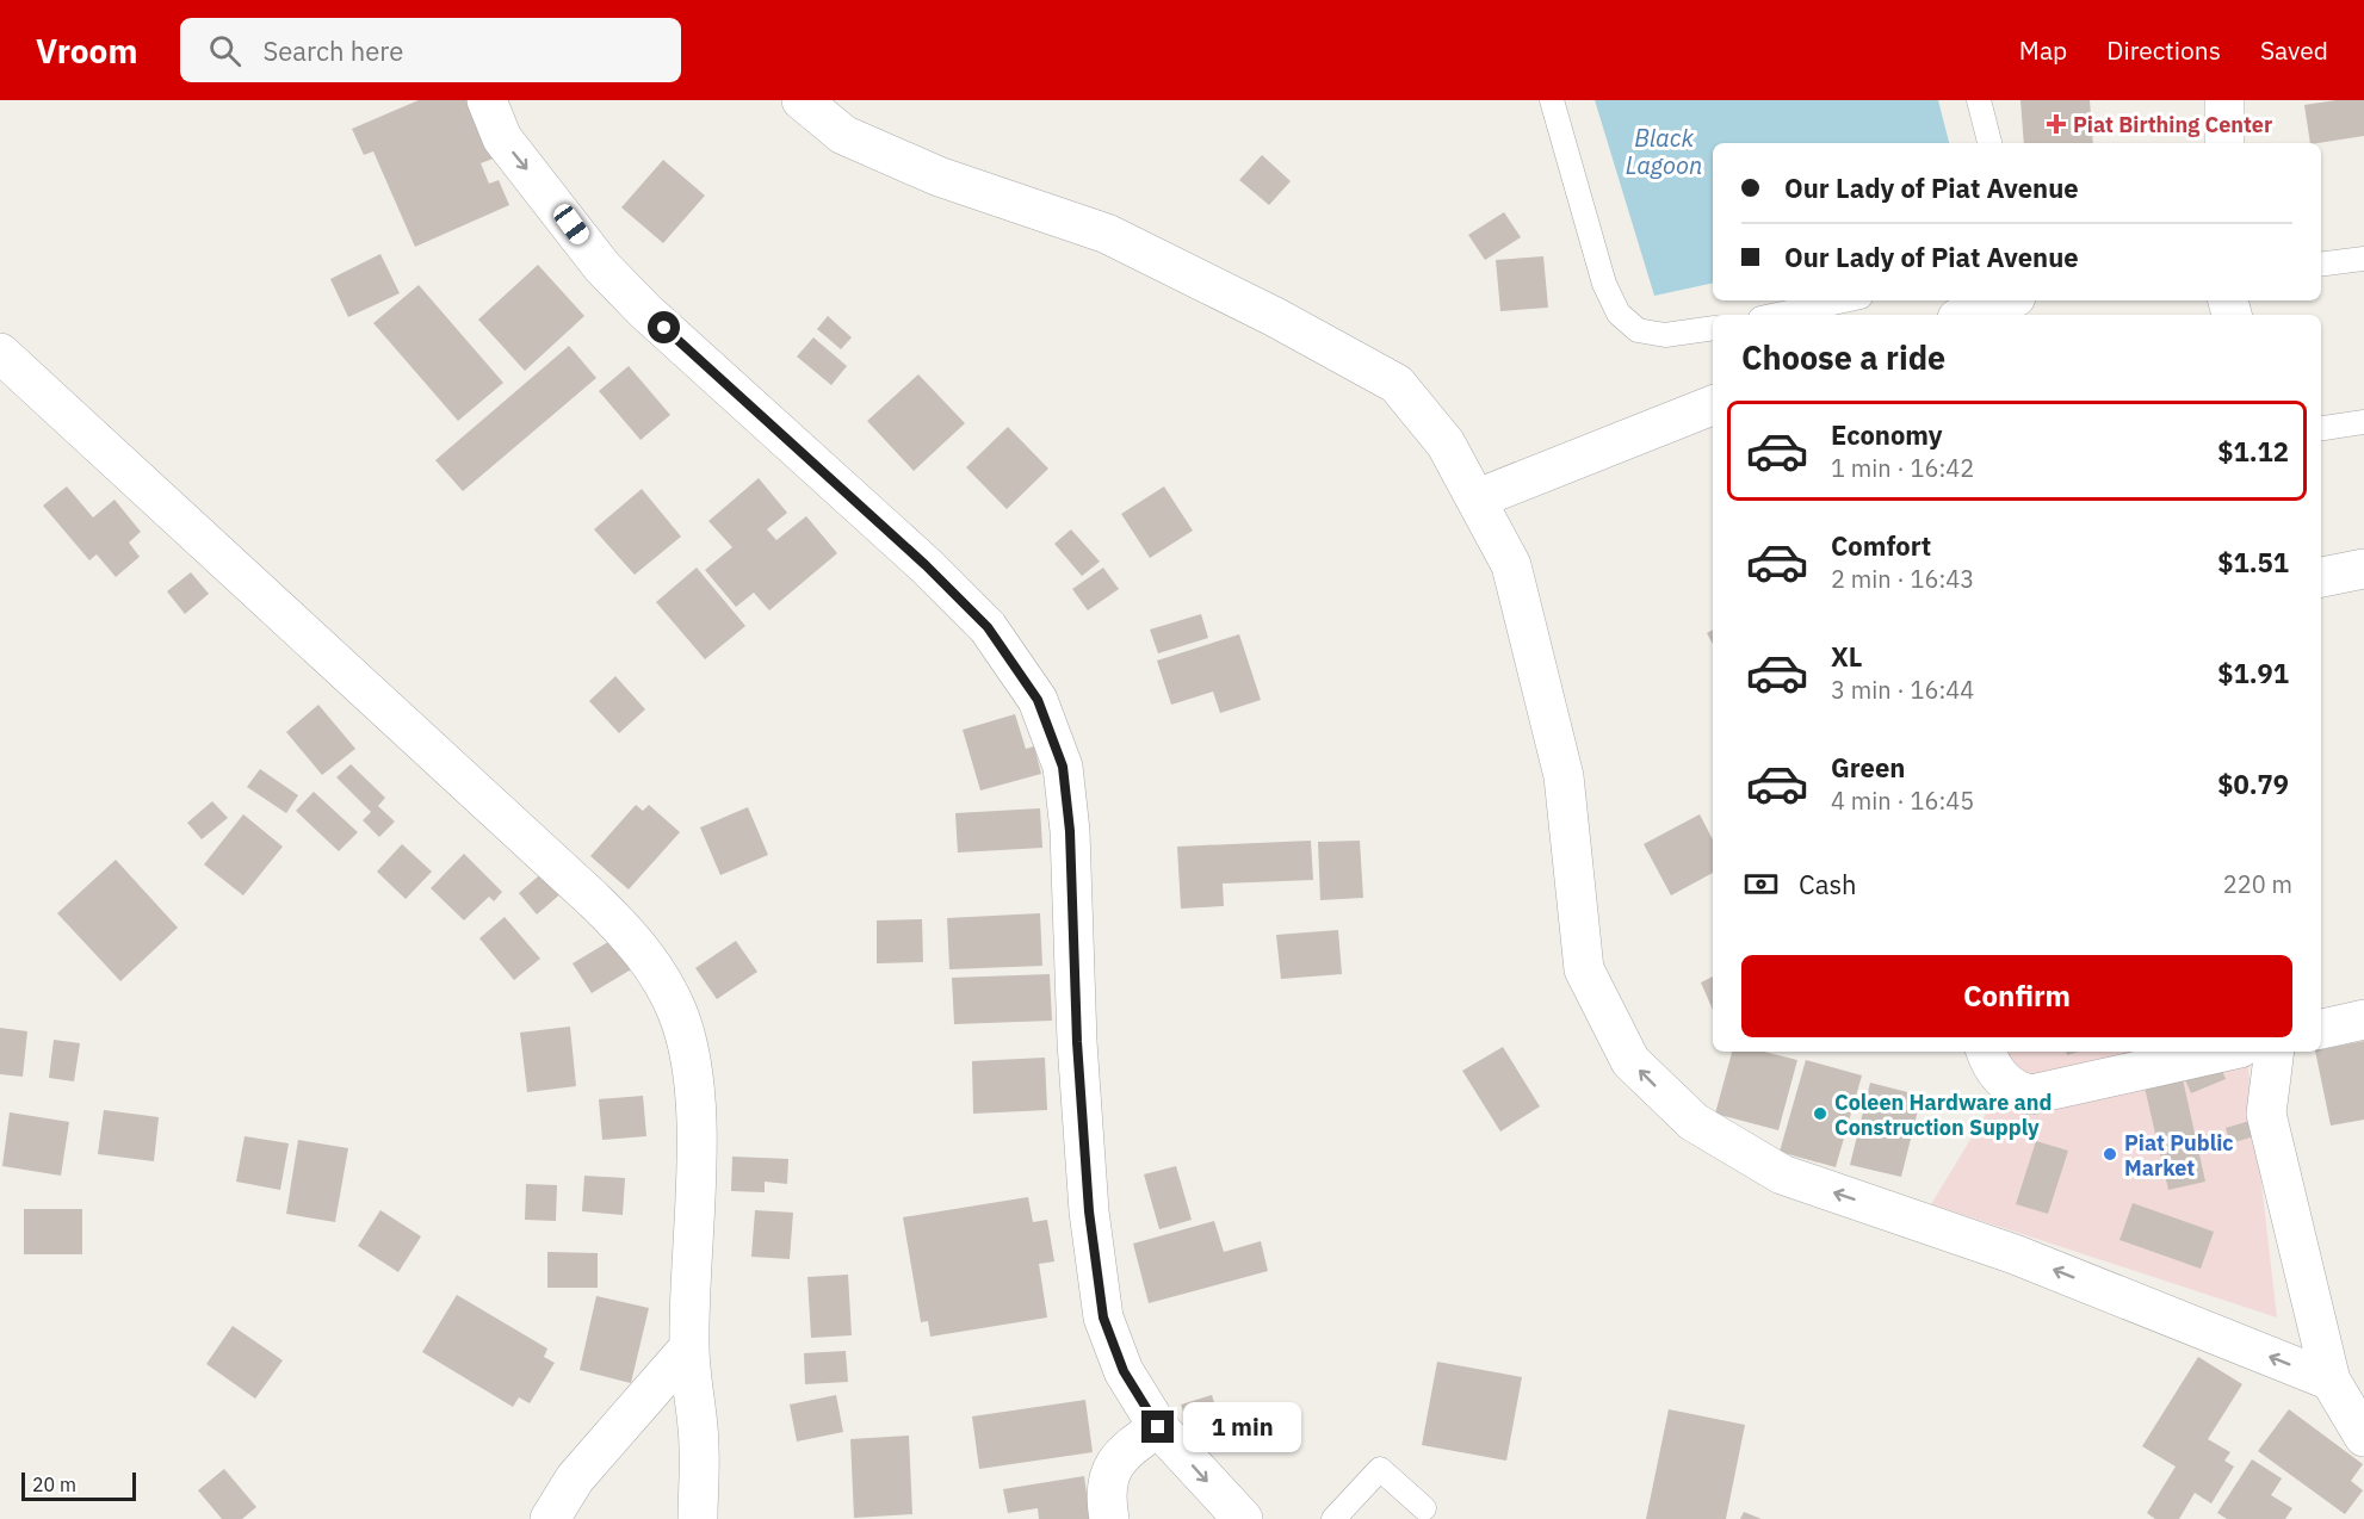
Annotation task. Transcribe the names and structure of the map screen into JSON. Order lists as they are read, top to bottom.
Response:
{
  "water": ["Black Lagoon"],
  "places": {
    "health": ["Piat Birthing Center"],
    "other": ["Coleen Hardware and Construction Supply", "Piat Public Market"]
  },
  "scale_bar": "20 m",
  "page": {
    "header": "Vroom",
    "search": "Search here",
    "nav": ["Map", "Directions", "Saved"],
    "banner": ["Our Lady of Piat Avenue", "Our Lady of Piat Avenue"],
    "heading": "Choose a ride",
    "list": [
      {
        "name": "Economy",
        "note": "1 min · 16:42",
        "value": "$1.12"
      },
      {
        "name": "Comfort",
        "note": "2 min · 16:43",
        "value": "$1.51"
      },
      {
        "name": "XL",
        "note": "3 min · 16:44",
        "value": "$1.91"
      },
      {
        "name": "Green",
        "note": "4 min · 16:45",
        "value": "$0.79"
      }
    ],
    "pay": ["Cash", "220 m"],
    "buttons": "Confirm",
    "bubble": "1 min",
    "scale": "20 m"
  }
}
